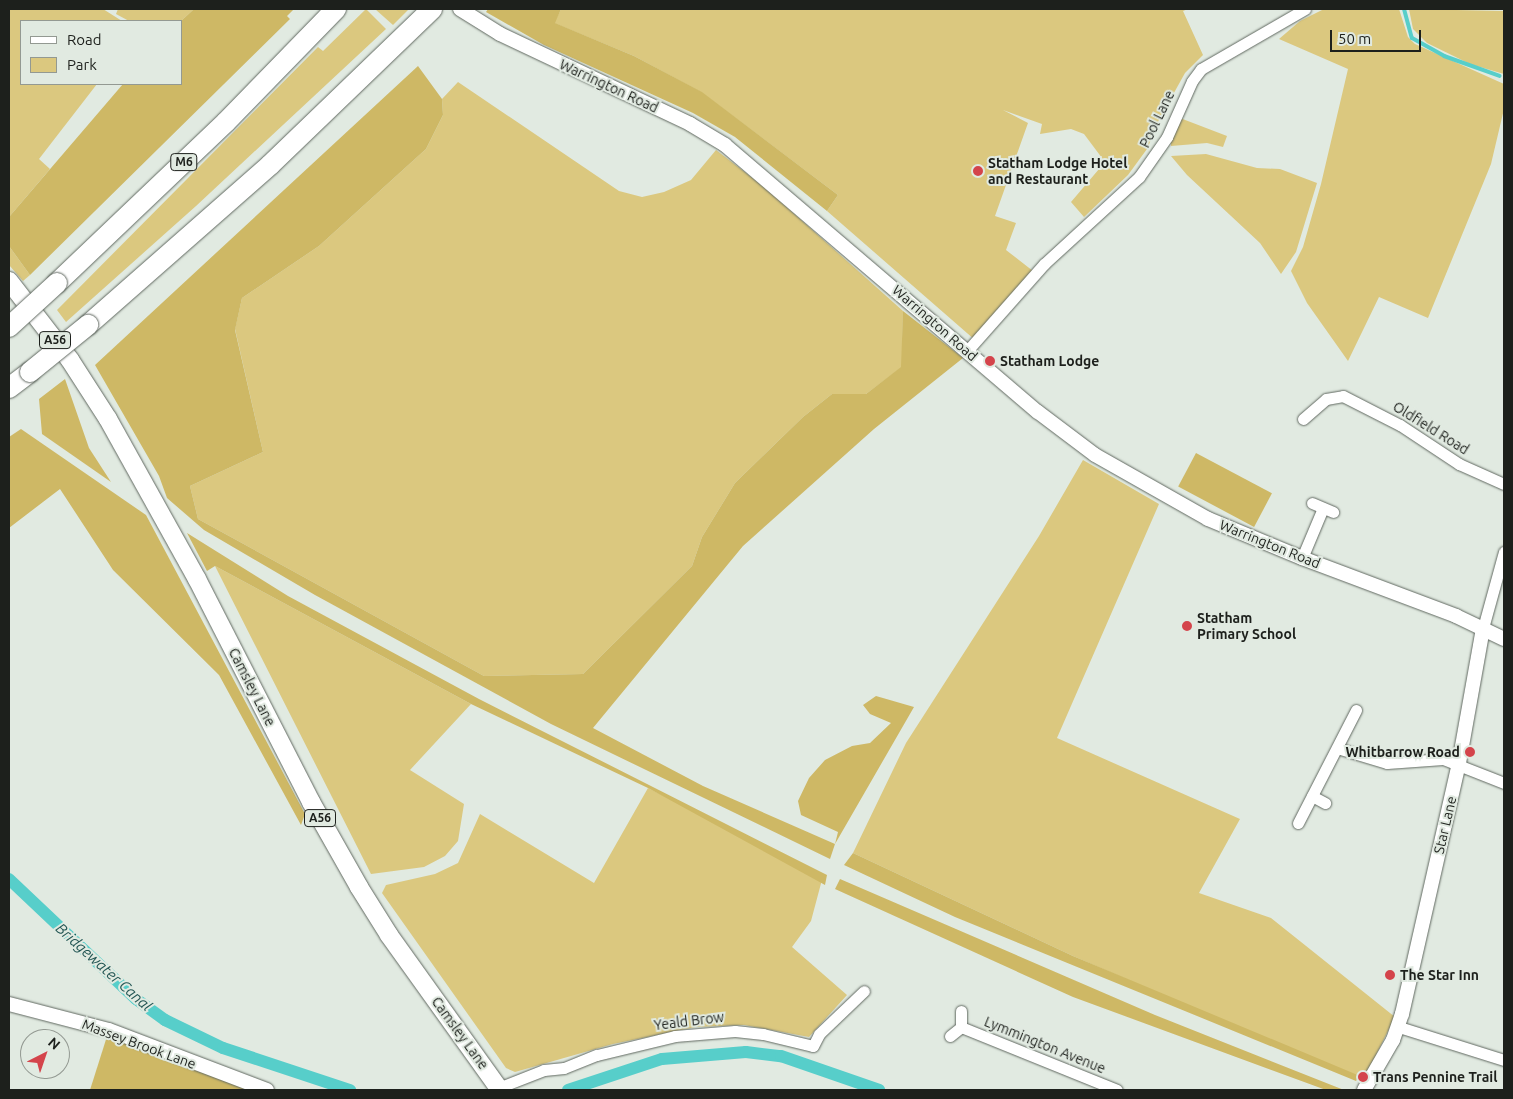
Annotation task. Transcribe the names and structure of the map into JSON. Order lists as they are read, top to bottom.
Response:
{
  "streets": {
    "highway": ["M6"],
    "main road": ["A56", "Camsley Lane"],
    "street": [
      "Warrington Road",
      "Pool Lane",
      "Oldfield Road",
      "Star Lane",
      "Yeald Brow",
      "Massey Brook Lane",
      "Lymmington Avenue"
    ]
  },
  "crossings": [
    ["Warrington Road", "Pool Lane"],
    ["Warrington Road", "Star Lane"],
    ["Camsley Lane", "Yeald Brow"]
  ],
  "water": ["Bridgewater Canal"],
  "places": [
    "Statham Lodge Hotel and Restaurant",
    "Statham Lodge",
    "Statham Primary School",
    "Whitbarrow Road",
    "The Star Inn",
    "Trans Pennine Trail"
  ],
  "legend": ["Road", "Park"],
  "scale_bar": "50 m",
  "north": "top right"
}
